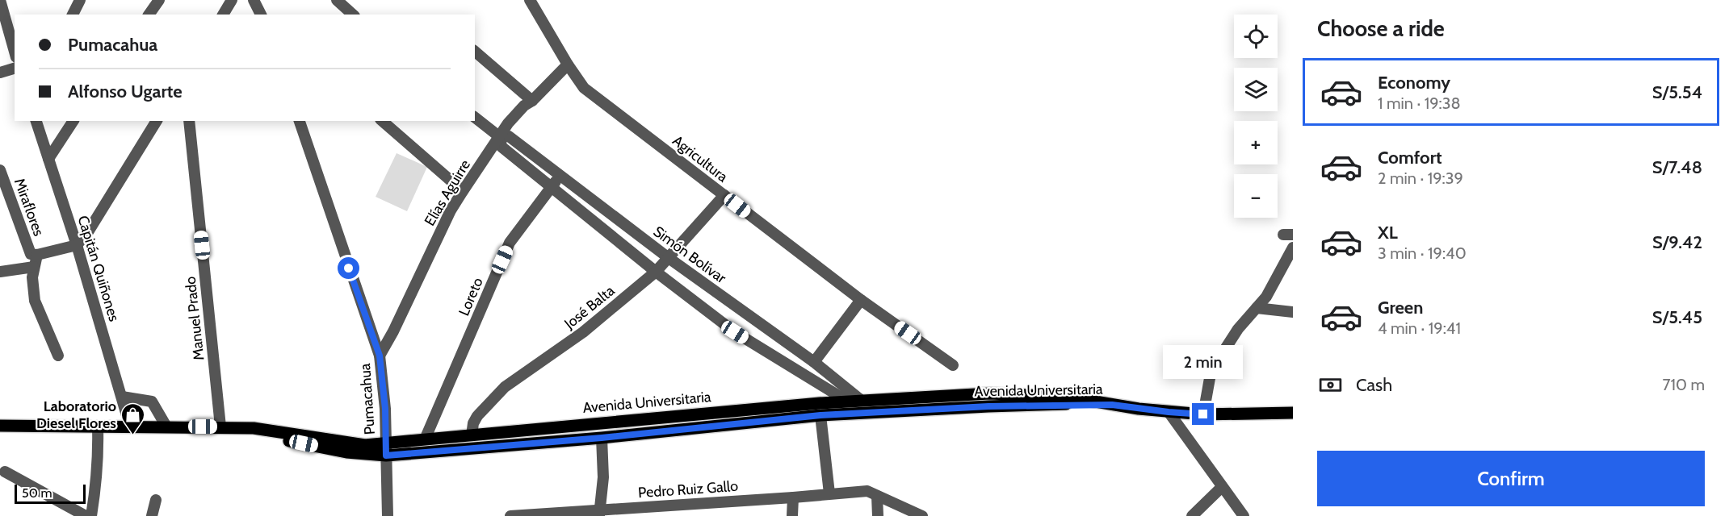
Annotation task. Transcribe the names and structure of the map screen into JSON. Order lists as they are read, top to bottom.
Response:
{
  "streets": {
    "main road": ["Avenida Universitaria"],
    "street": [
      "Agricultura",
      "Elías Aguirre",
      "Miraflores",
      "Simón Bolívar",
      "Capitán Quiñones",
      "Loreto",
      "José Balta",
      "Manuel Prado",
      "Pumacahua",
      "Pedro Ruiz Gallo"
    ]
  },
  "crossings": [
    ["Agricultura", "Elías Aguirre"],
    ["Agricultura", "José Balta"],
    ["Elías Aguirre", "Simón Bolívar"],
    ["Elías Aguirre", "Pumacahua"],
    ["Simón Bolívar", "Loreto"],
    ["Simón Bolívar", "José Balta"],
    ["Simón Bolívar", "Avenida Universitaria"],
    ["Capitán Quiñones", "Avenida Universitaria"],
    ["Loreto", "Avenida Universitaria"],
    ["José Balta", "Avenida Universitaria"],
    ["Manuel Prado", "Avenida Universitaria"],
    ["Avenida Universitaria", "Pumacahua"]
  ],
  "places": {
    "shop": ["Laboratorio Diesel Flores"]
  },
  "scale_bar": "50 m",
  "page": {
    "heading": "Choose a ride",
    "map_buttons": ["+", "−"],
    "banner": ["Pumacahua", "Alfonso Ugarte"],
    "list": [
      {
        "name": "Economy",
        "note": "1 min · 19:38",
        "value": "S/5.54"
      },
      {
        "name": "Comfort",
        "note": "2 min · 19:39",
        "value": "S/7.48"
      },
      {
        "name": "XL",
        "note": "3 min · 19:40",
        "value": "S/9.42"
      },
      {
        "name": "Green",
        "note": "4 min · 19:41",
        "value": "S/5.45"
      }
    ],
    "bubble": "2 min",
    "pay": ["Cash", "710 m"],
    "buttons": "Confirm",
    "scale": "50 m"
  }
}
